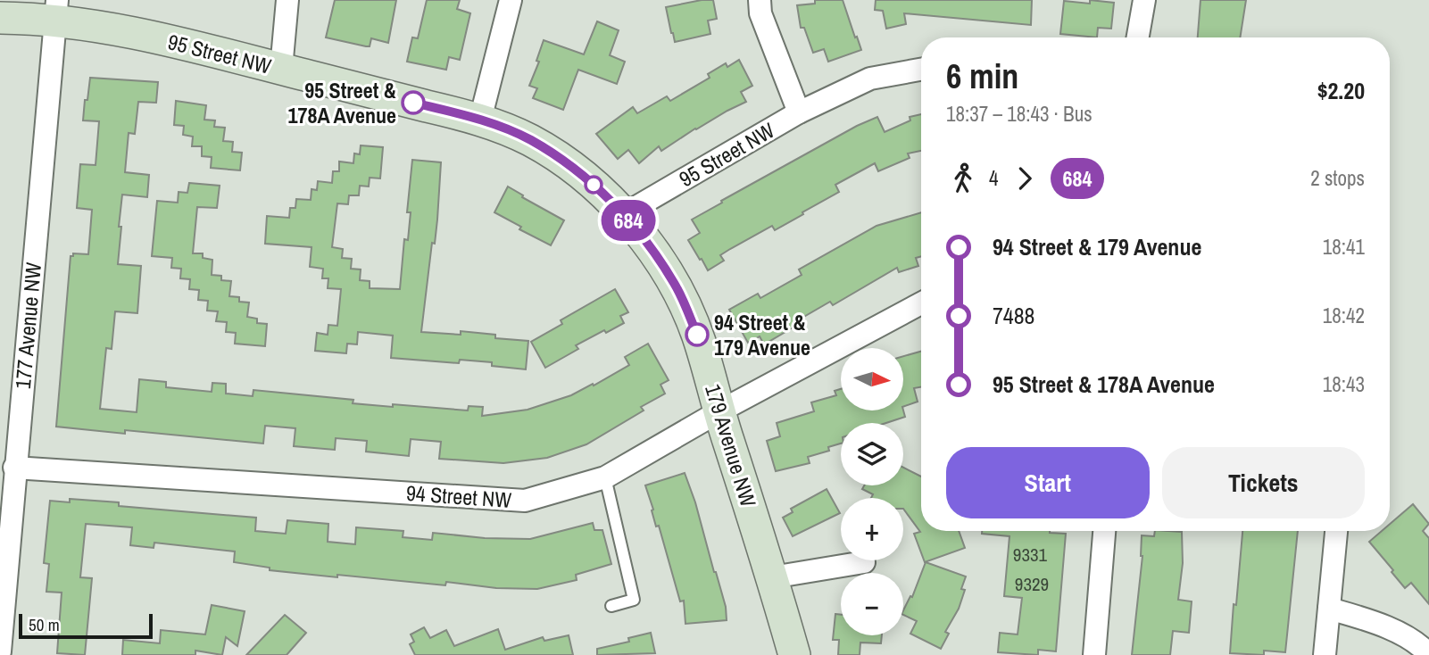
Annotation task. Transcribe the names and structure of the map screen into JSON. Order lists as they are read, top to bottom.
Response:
{
  "streets": {
    "street": [
      "95 Street NW",
      "177 Avenue NW",
      "179 Avenue NW",
      "94 Street NW"
    ]
  },
  "crossings": [
    ["95 Street NW", "177 Avenue NW"],
    ["95 Street NW", "179 Avenue NW"],
    ["177 Avenue NW", "94 Street NW"],
    ["179 Avenue NW", "94 Street NW"]
  ],
  "places": ["95 Street & 178A Avenue", "94 Street & 179 Avenue"],
  "lines": ["bus line 684"],
  "house_numbers": ["9331", "9329"],
  "scale_bar": "50 m",
  "north": "right",
  "page": {
    "on_map": "684",
    "heading": ["6 min", "18:37 – 18:43 · Bus", "$2.20"],
    "legs": ["4", "684", "2 stops"],
    "list": [
      {
        "name": "94 Street & 179 Avenue",
        "value": "18:41"
      },
      {
        "name": "7488",
        "value": "18:42"
      },
      {
        "name": "95 Street & 178A Avenue",
        "value": "18:43"
      }
    ],
    "map_buttons": ["+", "−"],
    "buttons": ["Start", "Tickets"],
    "scale": "50 m"
  }
}
